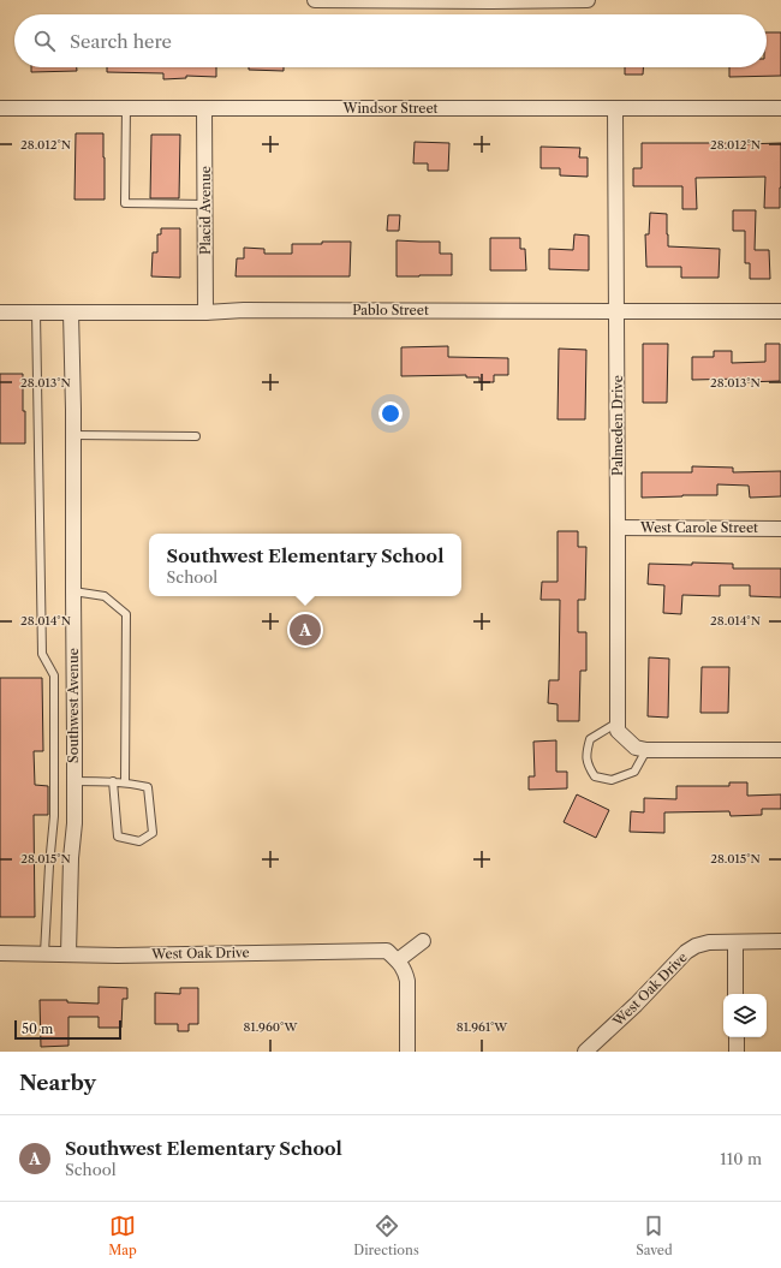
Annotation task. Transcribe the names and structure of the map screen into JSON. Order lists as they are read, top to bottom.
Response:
{
  "streets": {
    "street": [
      "Windsor Street",
      "Placid Avenue",
      "Pablo Street",
      "Palmeden Drive",
      "West Carole Street",
      "Southwest Avenue",
      "West Oak Drive"
    ]
  },
  "crossings": [
    ["Windsor Street", "Placid Avenue"],
    ["Windsor Street", "Palmeden Drive"],
    ["Placid Avenue", "Pablo Street"],
    ["Pablo Street", "Palmeden Drive"],
    ["Pablo Street", "Southwest Avenue"],
    ["Palmeden Drive", "West Carole Street"],
    ["Southwest Avenue", "West Oak Drive"]
  ],
  "scale_bar": "50 m",
  "page": {
    "search": "Search here",
    "popup": ["Southwest Elementary School", "School"],
    "pins": "A",
    "scale": "50 m",
    "heading": "Nearby",
    "list": [
      {
        "mark": "A",
        "name": "Southwest Elementary School",
        "note": "School",
        "value": "110 m"
      }
    ],
    "nav": ["Map", "Directions", "Saved"]
  },
  "coordinates": [
    "28.012°N",
    "28.013°N",
    "28.014°N",
    "28.015°N",
    "81.960°W",
    "81.961°W"
  ]
}
